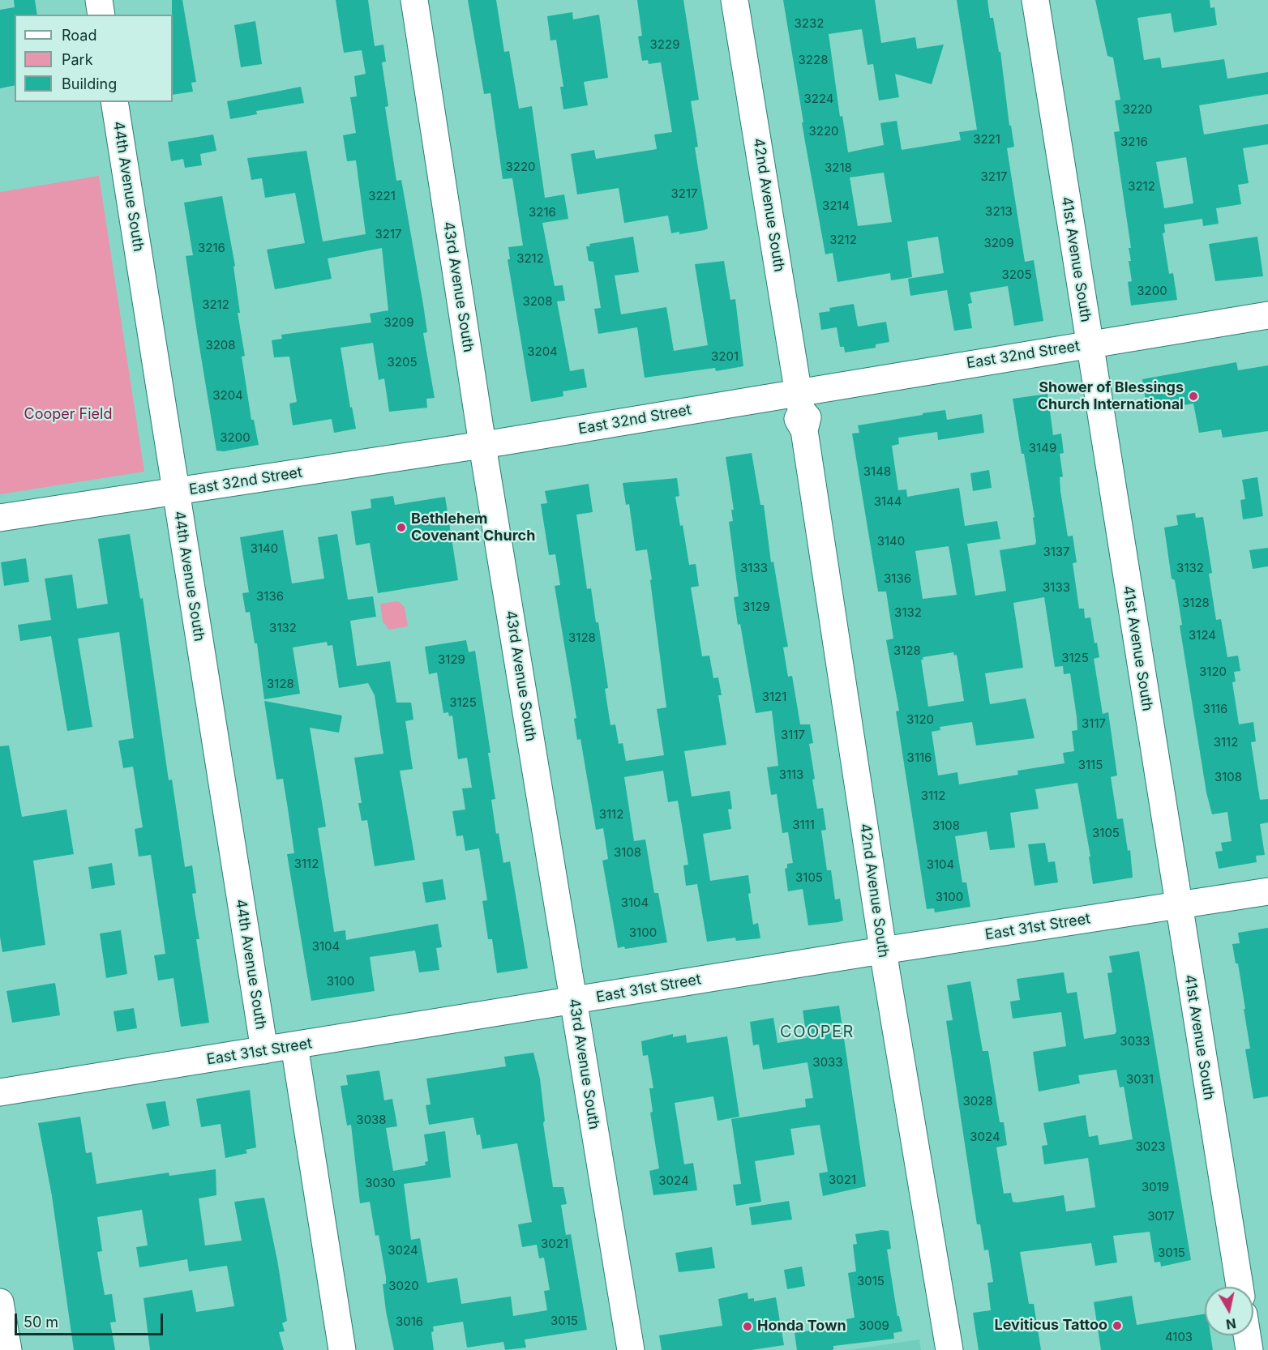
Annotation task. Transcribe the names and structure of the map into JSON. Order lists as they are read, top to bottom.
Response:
{
  "streets": {
    "street": [
      "44th Avenue South",
      "42nd Avenue South",
      "41st Avenue South",
      "43rd Avenue South",
      "East 32nd Street",
      "East 31st Street"
    ]
  },
  "crossings": [
    ["44th Avenue South", "East 32nd Street"],
    ["44th Avenue South", "East 31st Street"],
    ["42nd Avenue South", "East 32nd Street"],
    ["42nd Avenue South", "East 31st Street"],
    ["41st Avenue South", "East 32nd Street"],
    ["41st Avenue South", "East 31st Street"],
    ["43rd Avenue South", "East 32nd Street"],
    ["43rd Avenue South", "East 31st Street"]
  ],
  "districts": ["COOPER"],
  "parks": ["Cooper Field"],
  "places": [
    "Shower of Blessings Church International",
    "Bethlehem Covenant Church",
    "Leviticus Tattoo",
    "Honda Town"
  ],
  "house_numbers": [
    "3232",
    "3229",
    "3228",
    "3224",
    "3220",
    "3220",
    "3221",
    "3216",
    "3220",
    "3218",
    "3217",
    "3212",
    "3217",
    "3221",
    "3214",
    "3213",
    "3216",
    "3217",
    "3212",
    "3209",
    "3216",
    "3212",
    "3205",
    "3200",
    "3208",
    "3212",
    "3209",
    "3208",
    "3204",
    "3201",
    "3205",
    "3204",
    "3200",
    "3149",
    "3148",
    "3144",
    "3140",
    "3140",
    "3137",
    "3133",
    "3132",
    "3136",
    "3133",
    "3136",
    "3128",
    "3129",
    "3132",
    "3132",
    "3124",
    "3128",
    "3128",
    "3125",
    "3129",
    "3120",
    "3128",
    "3121",
    "3125",
    "3116",
    "3120",
    "3117",
    "3117",
    "3112",
    "3116",
    "3115",
    "3113",
    "3108",
    "3112",
    "3112",
    "3111",
    "3108",
    "3105",
    "3108",
    "3112",
    "3104",
    "3105",
    "3100",
    "3104",
    "3100",
    "3104",
    "3100",
    "3033",
    "3033",
    "3031",
    "3028",
    "3038",
    "3024",
    "3023",
    "3021",
    "3024",
    "3030",
    "3019",
    "3017",
    "3021",
    "3024",
    "3015",
    "3015",
    "3020",
    "3015",
    "3016",
    "3009",
    "4103"
  ],
  "legend": ["Road", "Park", "Building"],
  "scale_bar": "50 m",
  "north": "bottom"
}
